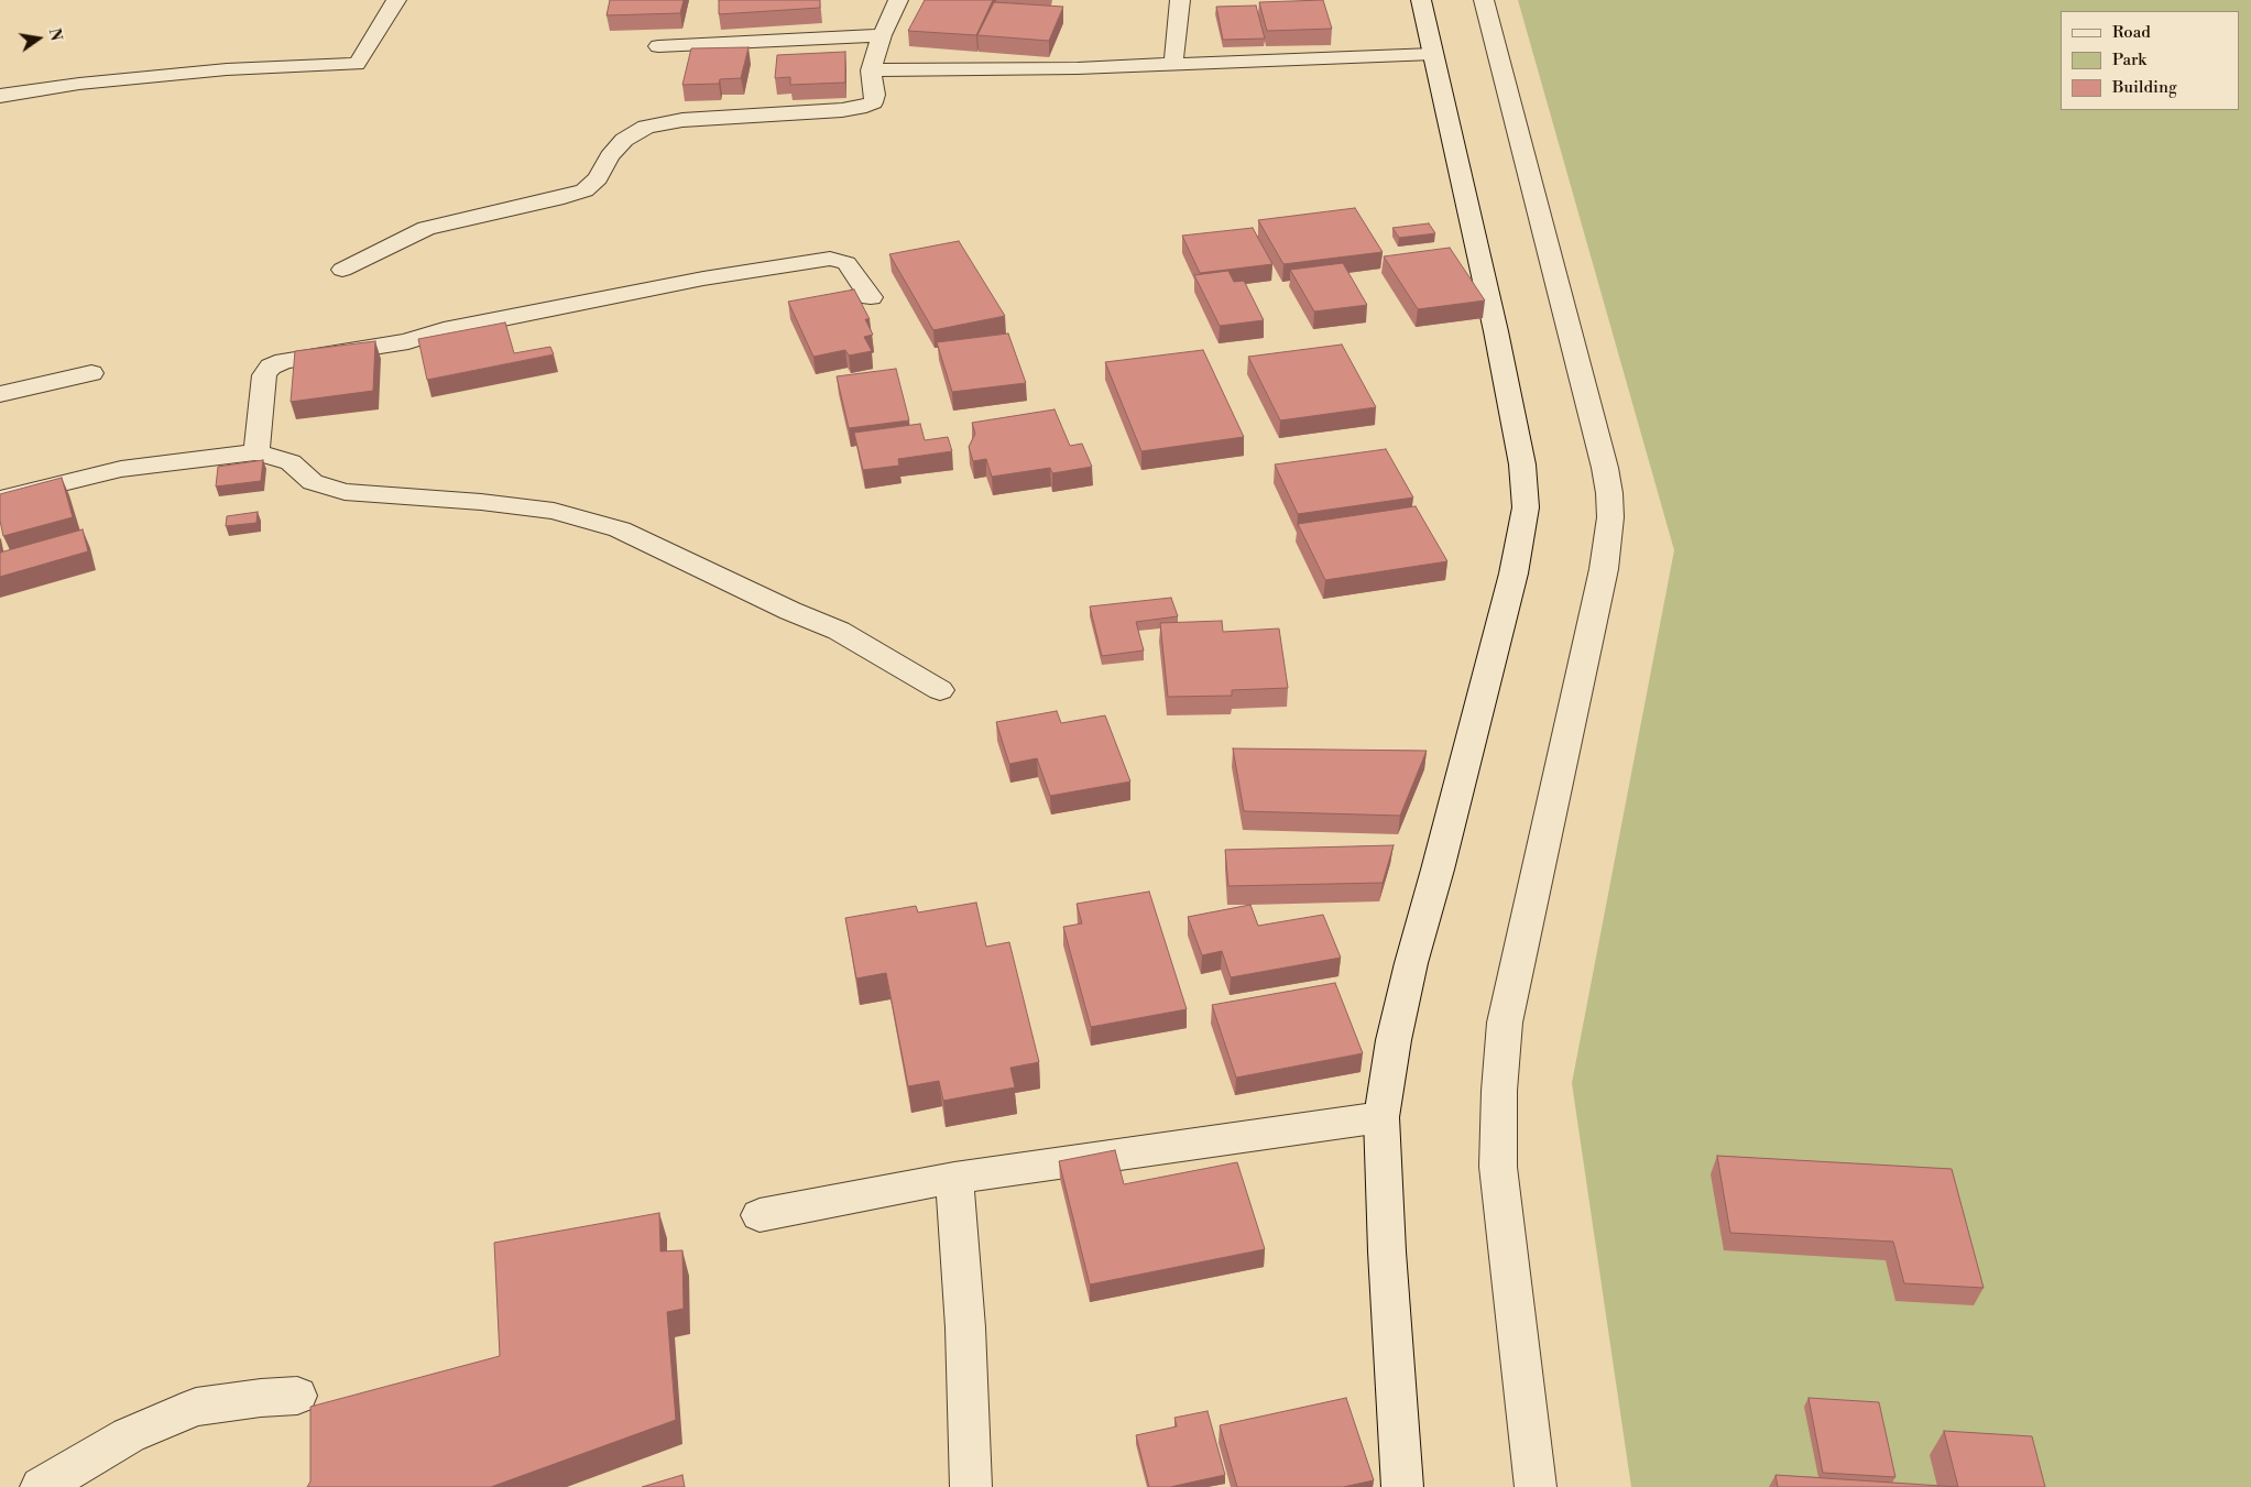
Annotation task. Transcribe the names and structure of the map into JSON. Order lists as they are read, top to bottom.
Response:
{
  "legend": ["Road", "Park", "Building"],
  "north": "right"
}
